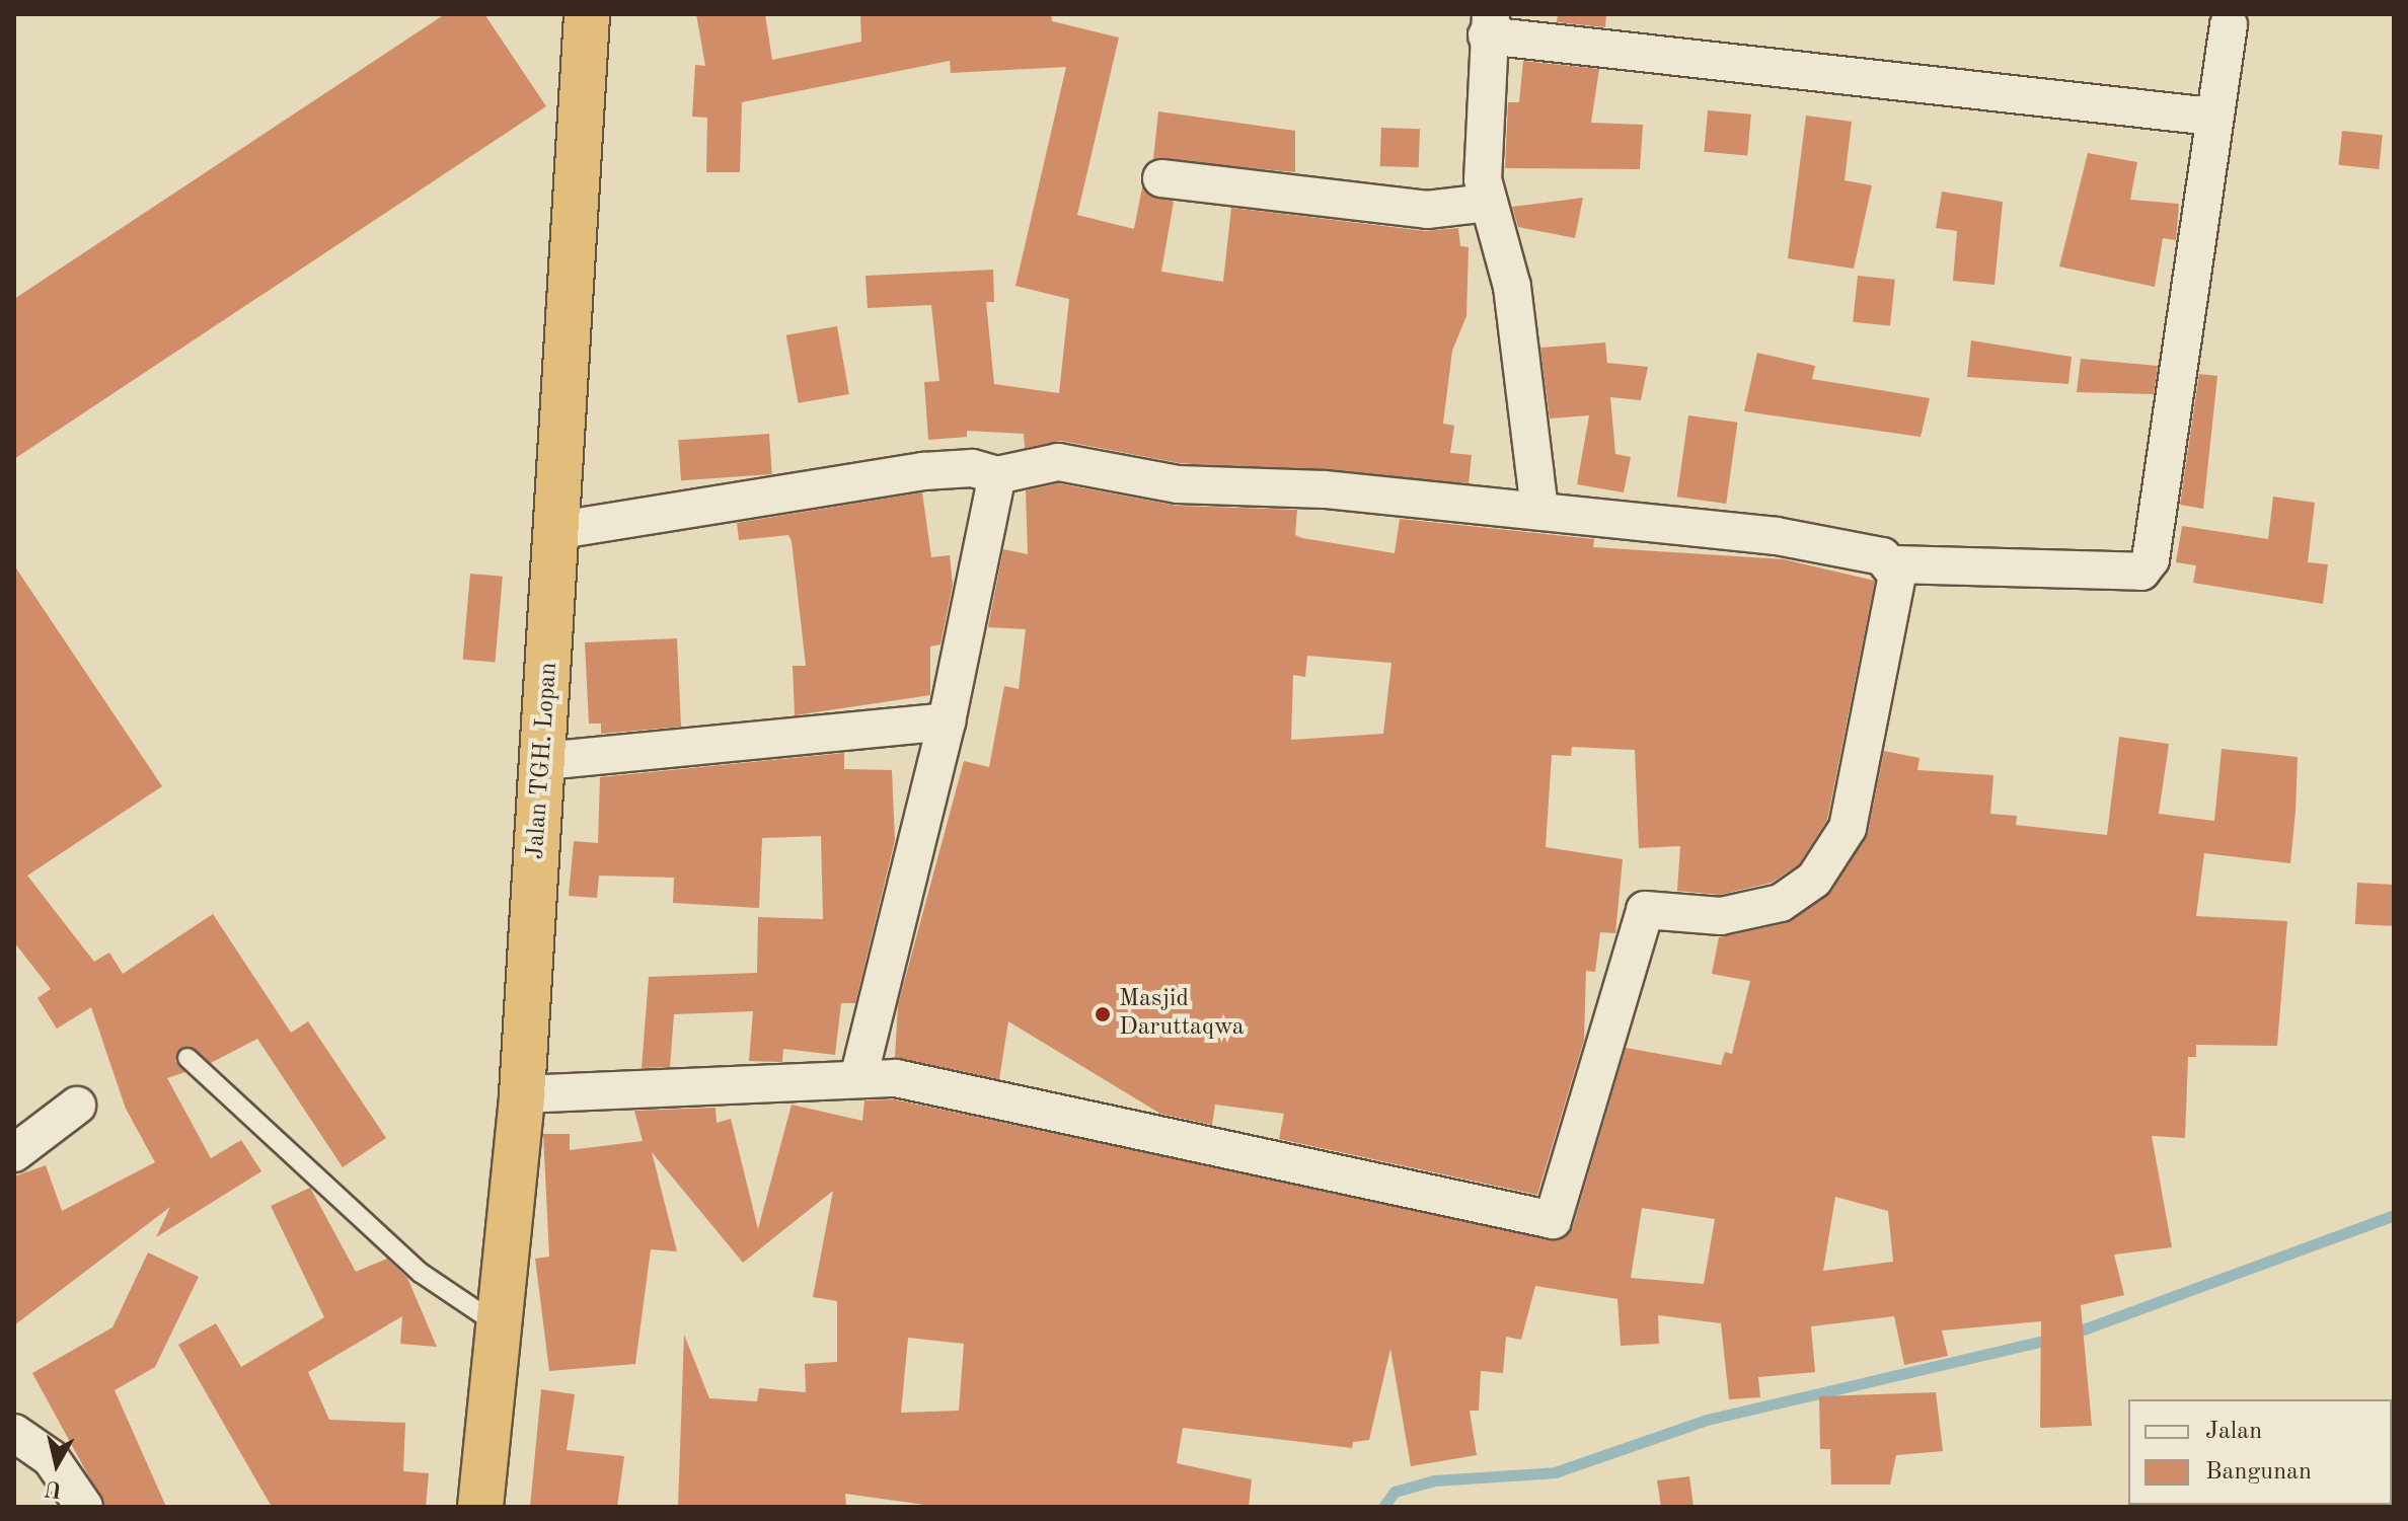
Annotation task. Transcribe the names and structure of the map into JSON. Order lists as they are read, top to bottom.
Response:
{
  "streets": {
    "highway": ["Jalan TGH. Lopan"]
  },
  "places": ["Masjid Daruttaqwa"],
  "legend": ["Jalan", "Bangunan"],
  "north": "bottom"
}
